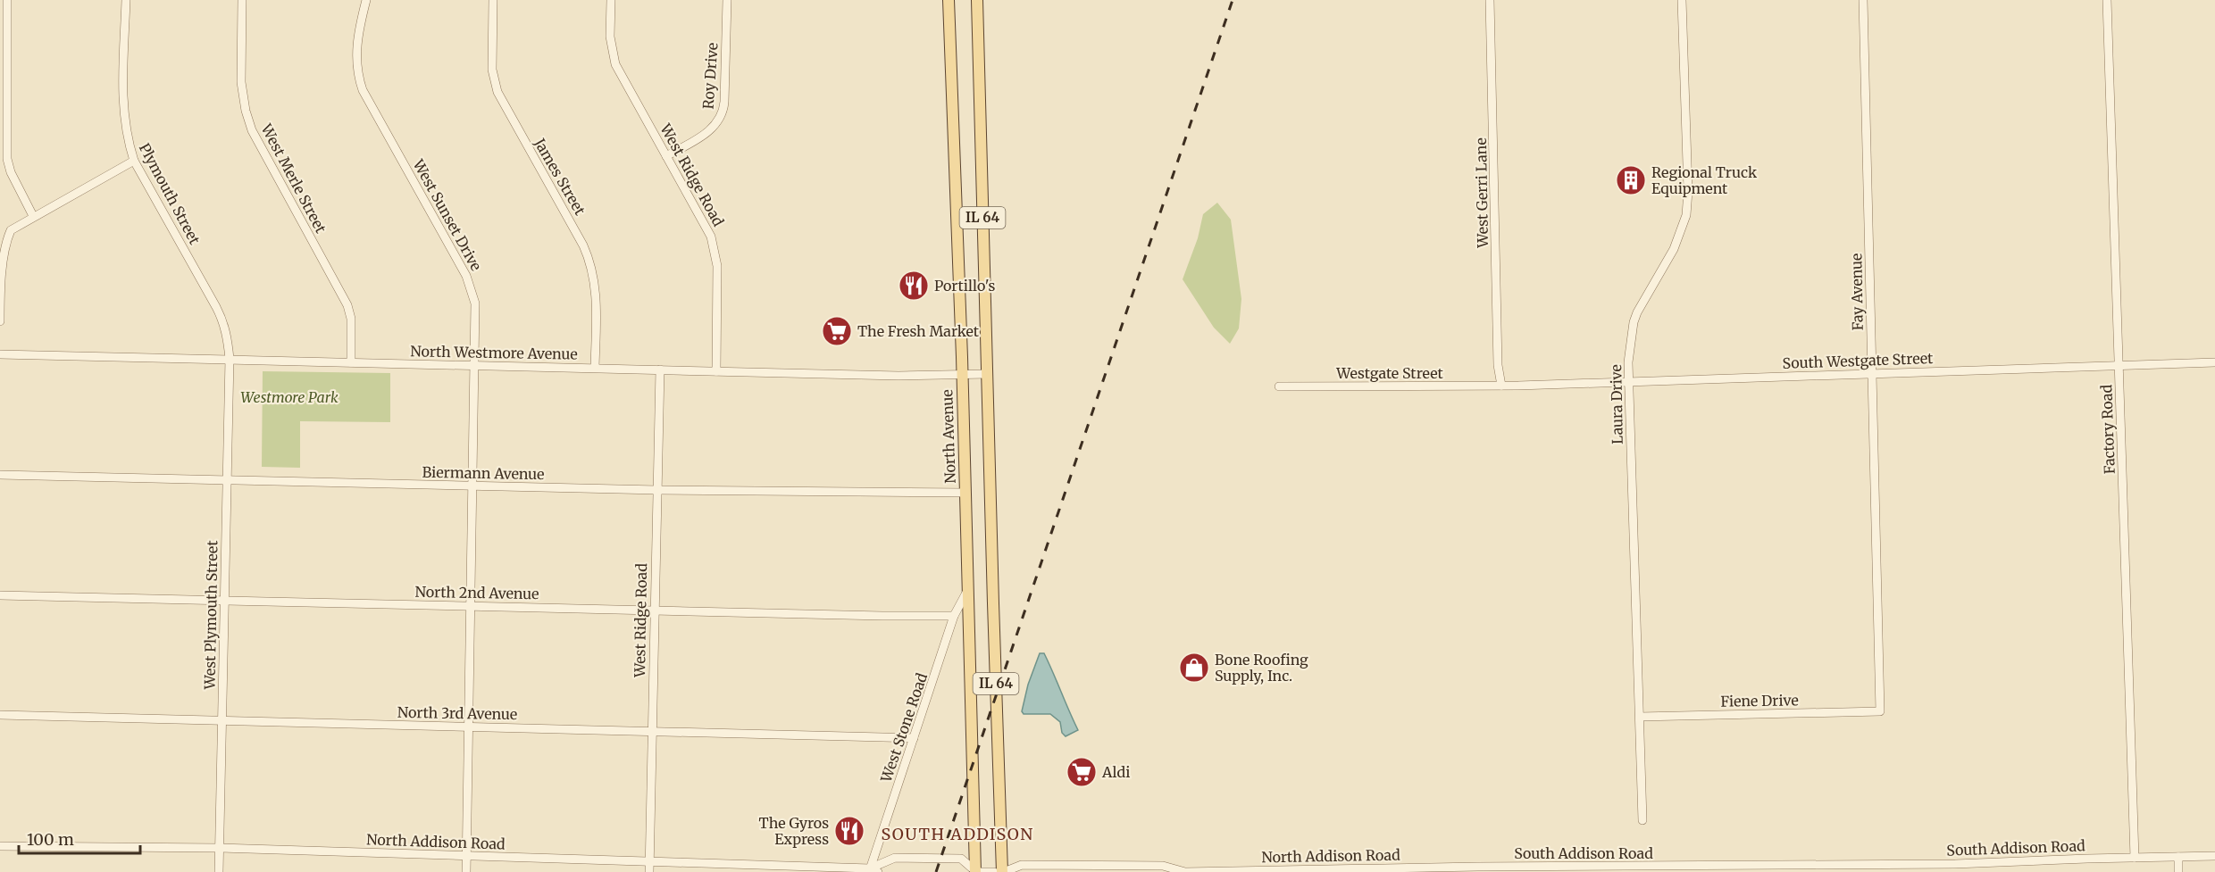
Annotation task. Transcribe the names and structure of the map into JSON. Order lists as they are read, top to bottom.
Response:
{
  "streets": {
    "main road": ["IL 64", "North Avenue"],
    "street": [
      "Roy Drive",
      "West Ridge Road",
      "James Street",
      "West Merle Street",
      "West Gerri Lane",
      "Plymouth Street",
      "West Sunset Drive",
      "Fay Avenue",
      "North Westmore Avenue",
      "South Westgate Street",
      "Westgate Street",
      "Laura Drive",
      "Factory Road",
      "Biermann Avenue",
      "North 2nd Avenue",
      "West Plymouth Street",
      "Fiene Drive",
      "North 3rd Avenue",
      "West Stone Road",
      "North Addison Road",
      "South Addison Road"
    ]
  },
  "crossings": [
    ["Roy Drive", "West Ridge Road"],
    ["West Ridge Road", "North Westmore Avenue"],
    ["West Ridge Road", "Biermann Avenue"],
    ["West Ridge Road", "North 2nd Avenue"],
    ["West Ridge Road", "North 3rd Avenue"],
    ["West Ridge Road", "North Addison Road"],
    ["James Street", "North Westmore Avenue"],
    ["West Merle Street", "North Westmore Avenue"],
    ["West Gerri Lane", "South Westgate Street"],
    ["West Gerri Lane", "Westgate Street"],
    ["Plymouth Street", "North Westmore Avenue"],
    ["Plymouth Street", "West Plymouth Street"],
    ["West Sunset Drive", "North Westmore Avenue"],
    ["West Sunset Drive", "Biermann Avenue"],
    ["West Sunset Drive", "North 2nd Avenue"],
    ["West Sunset Drive", "North 3rd Avenue"],
    ["West Sunset Drive", "North Addison Road"],
    ["IL 64", "North Westmore Avenue"],
    ["IL 64", "North Addison Road"],
    ["Fay Avenue", "South Westgate Street"],
    ["Fay Avenue", "Fiene Drive"],
    ["North Westmore Avenue", "North Avenue"],
    ["North Westmore Avenue", "West Plymouth Street"],
    ["South Westgate Street", "Westgate Street"],
    ["South Westgate Street", "Laura Drive"],
    ["South Westgate Street", "Factory Road"],
    ["Laura Drive", "Fiene Drive"],
    ["Factory Road", "South Addison Road"],
    ["North Avenue", "Biermann Avenue"],
    ["North Avenue", "West Stone Road"],
    ["North Avenue", "North Addison Road"],
    ["Biermann Avenue", "West Plymouth Street"],
    ["North 2nd Avenue", "West Plymouth Street"],
    ["North 2nd Avenue", "West Stone Road"],
    ["West Plymouth Street", "North 3rd Avenue"],
    ["West Plymouth Street", "North Addison Road"],
    ["North 3rd Avenue", "West Stone Road"],
    ["West Stone Road", "North Addison Road"],
    ["North Addison Road", "South Addison Road"]
  ],
  "districts": ["SOUTH ADDISON"],
  "parks": ["Westmore Park"],
  "places": {
    "building": ["Regional Truck Equipment"],
    "restaurant": ["Portillo's", "The Gyros Express"],
    "supermarket": ["The Fresh Market", "Aldi"],
    "shop": ["Bone Roofing Supply, Inc."]
  },
  "scale_bar": "100 m"
}
